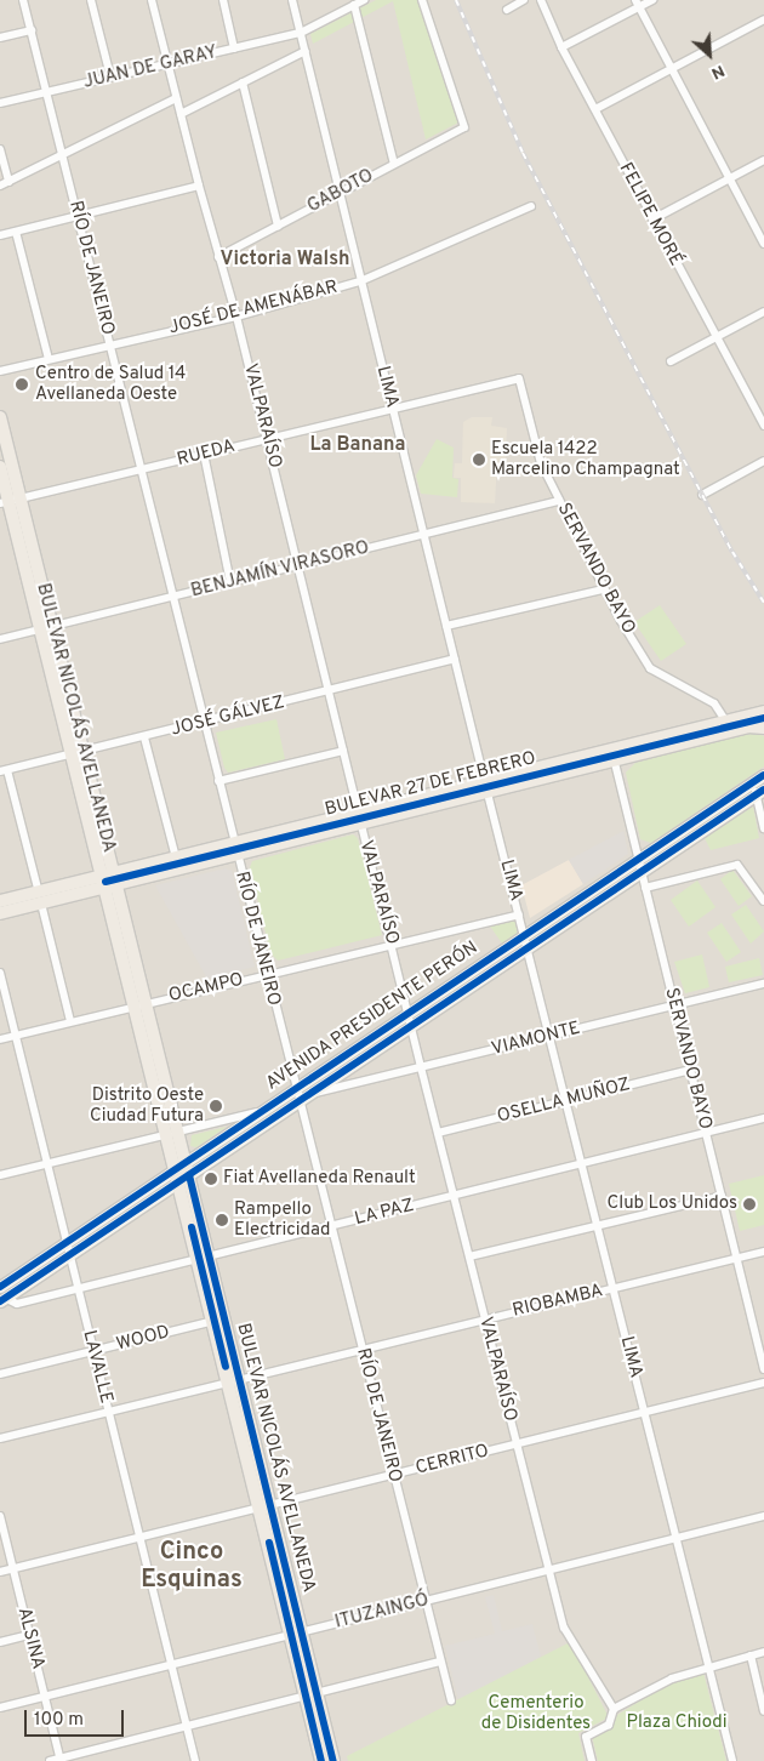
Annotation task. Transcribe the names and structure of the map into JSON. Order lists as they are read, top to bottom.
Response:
{
  "streets": {
    "main road": ["BULEVAR NICOLÁS AVELLANEDA", "BULEVAR 27 DE FEBRERO", "AVENIDA PRESIDENTE PERÓN"],
    "street": [
      "JUAN DE GARAY",
      "GABOTO",
      "FELIPE MORÉ",
      "RÍO DE JANEIRO",
      "JOSÉ DE AMENÁBAR",
      "LIMA",
      "VALPARAÍSO",
      "RUEDA",
      "SERVANDO BAYO",
      "BENJAMÍN VIRASORO",
      "JOSÉ GÁLVEZ",
      "OCAMPO",
      "VIAMONTE",
      "OSELLA MUÑOZ",
      "LA PAZ",
      "RIOBAMBA",
      "WOOD",
      "LAVALLE",
      "CERRITO",
      "ITUZAINGÓ",
      "ALSINA"
    ]
  },
  "crossings": [
    ["JUAN DE GARAY", "RÍO DE JANEIRO"],
    ["JUAN DE GARAY", "LIMA"],
    ["JUAN DE GARAY", "VALPARAÍSO"],
    ["GABOTO", "LIMA"],
    ["GABOTO", "VALPARAÍSO"],
    ["RÍO DE JANEIRO", "JOSÉ DE AMENÁBAR"],
    ["RÍO DE JANEIRO", "RUEDA"],
    ["RÍO DE JANEIRO", "BENJAMÍN VIRASORO"],
    ["RÍO DE JANEIRO", "JOSÉ GÁLVEZ"],
    ["RÍO DE JANEIRO", "BULEVAR 27 DE FEBRERO"],
    ["RÍO DE JANEIRO", "OCAMPO"],
    ["RÍO DE JANEIRO", "AVENIDA PRESIDENTE PERÓN"],
    ["RÍO DE JANEIRO", "VIAMONTE"],
    ["RÍO DE JANEIRO", "LA PAZ"],
    ["RÍO DE JANEIRO", "RIOBAMBA"],
    ["RÍO DE JANEIRO", "CERRITO"],
    ["RÍO DE JANEIRO", "ITUZAINGÓ"],
    ["JOSÉ DE AMENÁBAR", "LIMA"],
    ["JOSÉ DE AMENÁBAR", "VALPARAÍSO"],
    ["LIMA", "RUEDA"],
    ["LIMA", "BENJAMÍN VIRASORO"],
    ["LIMA", "JOSÉ GÁLVEZ"],
    ["LIMA", "BULEVAR 27 DE FEBRERO"],
    ["LIMA", "OCAMPO"],
    ["LIMA", "AVENIDA PRESIDENTE PERÓN"],
    ["LIMA", "VIAMONTE"],
    ["LIMA", "OSELLA MUÑOZ"],
    ["LIMA", "LA PAZ"],
    ["LIMA", "RIOBAMBA"],
    ["LIMA", "CERRITO"],
    ["LIMA", "ITUZAINGÓ"],
    ["VALPARAÍSO", "RUEDA"],
    ["VALPARAÍSO", "BENJAMÍN VIRASORO"],
    ["VALPARAÍSO", "JOSÉ GÁLVEZ"],
    ["VALPARAÍSO", "BULEVAR 27 DE FEBRERO"],
    ["VALPARAÍSO", "OCAMPO"],
    ["VALPARAÍSO", "AVENIDA PRESIDENTE PERÓN"],
    ["VALPARAÍSO", "VIAMONTE"],
    ["VALPARAÍSO", "OSELLA MUÑOZ"],
    ["VALPARAÍSO", "LA PAZ"],
    ["VALPARAÍSO", "RIOBAMBA"],
    ["VALPARAÍSO", "CERRITO"],
    ["VALPARAÍSO", "ITUZAINGÓ"],
    ["RUEDA", "SERVANDO BAYO"],
    ["RUEDA", "BULEVAR NICOLÁS AVELLANEDA"],
    ["SERVANDO BAYO", "BENJAMÍN VIRASORO"],
    ["SERVANDO BAYO", "BULEVAR 27 DE FEBRERO"],
    ["SERVANDO BAYO", "AVENIDA PRESIDENTE PERÓN"],
    ["SERVANDO BAYO", "VIAMONTE"],
    ["SERVANDO BAYO", "OSELLA MUÑOZ"],
    ["SERVANDO BAYO", "LA PAZ"],
    ["SERVANDO BAYO", "RIOBAMBA"],
    ["BENJAMÍN VIRASORO", "BULEVAR NICOLÁS AVELLANEDA"],
    ["JOSÉ GÁLVEZ", "BULEVAR NICOLÁS AVELLANEDA"],
    ["BULEVAR NICOLÁS AVELLANEDA", "BULEVAR 27 DE FEBRERO"],
    ["BULEVAR NICOLÁS AVELLANEDA", "OCAMPO"],
    ["BULEVAR NICOLÁS AVELLANEDA", "AVENIDA PRESIDENTE PERÓN"],
    ["BULEVAR NICOLÁS AVELLANEDA", "LA PAZ"],
    ["BULEVAR NICOLÁS AVELLANEDA", "RIOBAMBA"],
    ["BULEVAR NICOLÁS AVELLANEDA", "WOOD"],
    ["BULEVAR NICOLÁS AVELLANEDA", "CERRITO"],
    ["BULEVAR NICOLÁS AVELLANEDA", "ITUZAINGÓ"],
    ["OCAMPO", "LAVALLE"],
    ["AVENIDA PRESIDENTE PERÓN", "VIAMONTE"],
    ["AVENIDA PRESIDENTE PERÓN", "LA PAZ"],
    ["AVENIDA PRESIDENTE PERÓN", "LAVALLE"],
    ["LA PAZ", "LAVALLE"],
    ["RIOBAMBA", "LAVALLE"],
    ["WOOD", "LAVALLE"],
    ["LAVALLE", "CERRITO"],
    ["LAVALLE", "ITUZAINGÓ"],
    ["CERRITO", "ALSINA"],
    ["ITUZAINGÓ", "ALSINA"]
  ],
  "districts": ["Victoria Walsh", "La Banana", "Cinco Esquinas"],
  "parks": ["Cementerio de Disidentes", "Plaza Chiodi"],
  "places": [
    "Centro de Salud 14 Avellaneda Oeste",
    "Escuela 1422 Marcelino Champagnat",
    "Distrito Oeste Ciudad Futura",
    "Fiat Avellaneda Renault",
    "Club Los Unidos",
    "Rampello Electricidad"
  ],
  "scale_bar": "100 m",
  "north": "bottom right"
}
